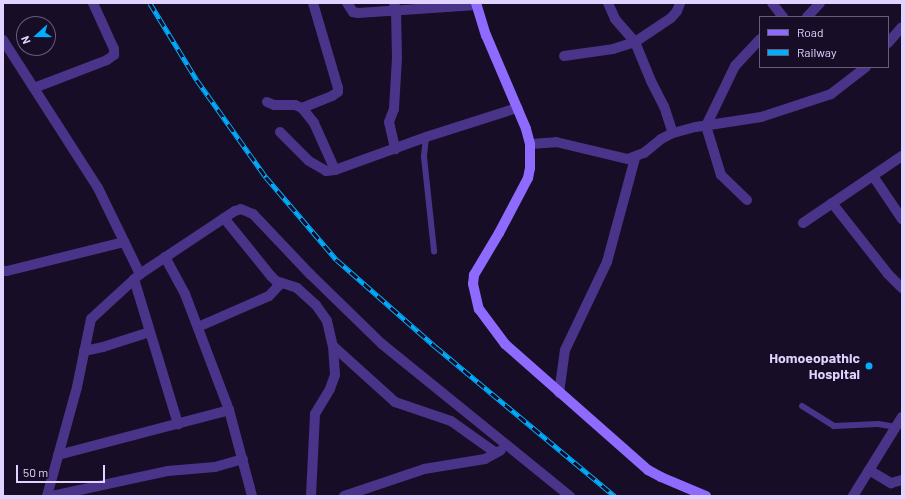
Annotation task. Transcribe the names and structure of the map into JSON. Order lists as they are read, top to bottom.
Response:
{
  "places": ["Homoeopathic Hospital"],
  "legend": ["Road", "Railway"],
  "scale_bar": "50 m",
  "north": "left"
}
